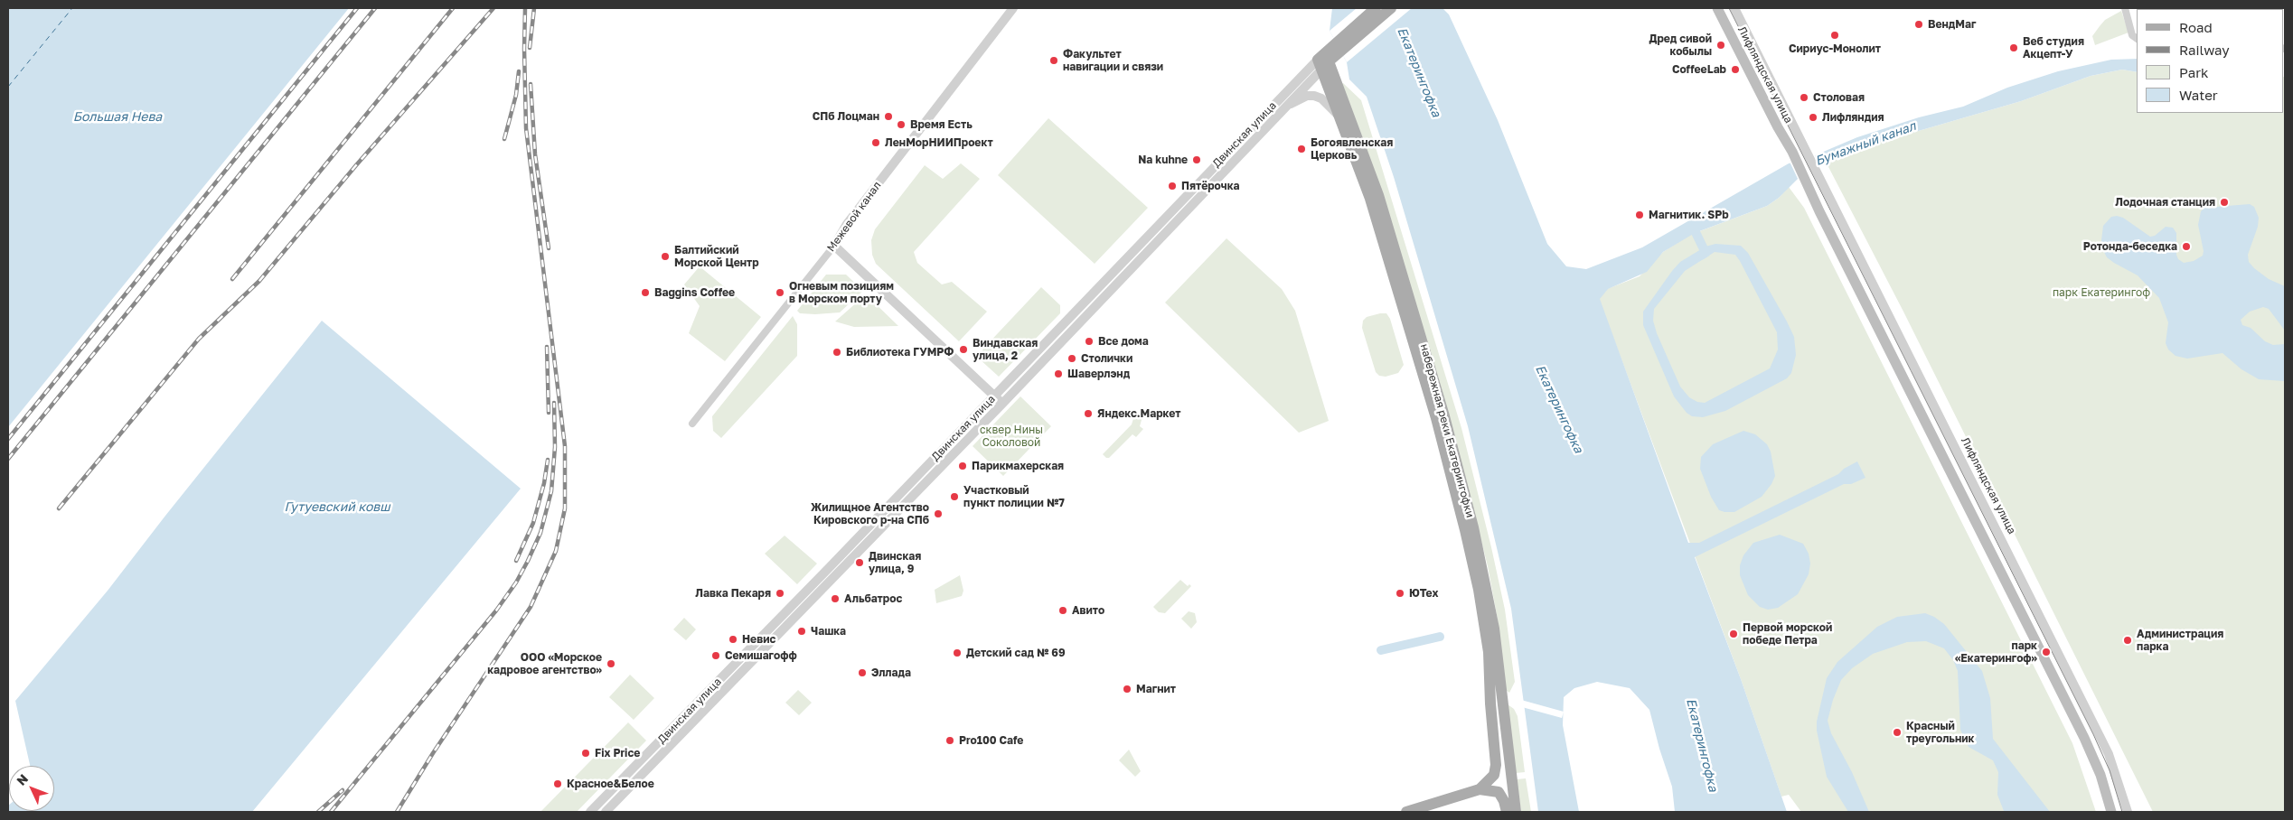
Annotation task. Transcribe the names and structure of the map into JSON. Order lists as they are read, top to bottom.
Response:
{
  "streets": {
    "main road": ["Лифляндская улица", "Двинская улица", "набережная реки Екатерингофки"],
    "street": ["Межевой канал"]
  },
  "crossings": [
    ["Двинская улица", "набережная реки Екатерингофки"]
  ],
  "water": [
    "Екатерингофка",
    "Большая Нева",
    "Бумажный канал",
    "Гутуевский ковш"
  ],
  "parks": ["парк Екатерингоф", "сквер Нины Соколовой"],
  "places": [
    "ВендМаг",
    "Сириус-Монолит",
    "Дред сивой кобылы",
    "Веб студия Акцепт-У",
    "Факультет навигации и связи",
    "CoffeeLab",
    "Столовая",
    "СПб Лоцман",
    "Лифляндия",
    "Время Есть",
    "ЛенМорНИИПроект",
    "Богоявленская Церковь",
    "Na kuhne",
    "Пятёрочка",
    "Лодочная станция",
    "Магнитик. SPb",
    "Ротонда-беседка",
    "Балтийский Морской Центр",
    "Baggins Coffee",
    "Огневым позициям в Морском порту",
    "Все дома",
    "Виндавская улица, 2",
    "Библиотека ГУМРФ",
    "Столички",
    "Шаверлэнд",
    "Яндекс.Маркет",
    "Парикмахерская",
    "Участковый пункт полиции №7",
    "Жилищное Агентство Кировского р-на СПб",
    "Двинская улица, 9",
    "Лавка Пекаря",
    "ЮТех",
    "Альбатрос",
    "Авито",
    "Чашка",
    "Первой морской победе Петра",
    "Невис",
    "Администрация парка",
    "парк «Екатерингоф»",
    "Детский сад № 69",
    "Семишагофф",
    "ООО «Морское кадровое агентство»",
    "Эллада",
    "Магнит",
    "Красный треугольник",
    "Pro100 Cafe",
    "Fix Price",
    "Красное&Белое"
  ],
  "legend": [
    "Road",
    "Railway",
    "Park",
    "Water"
  ],
  "north": "top left"
}
